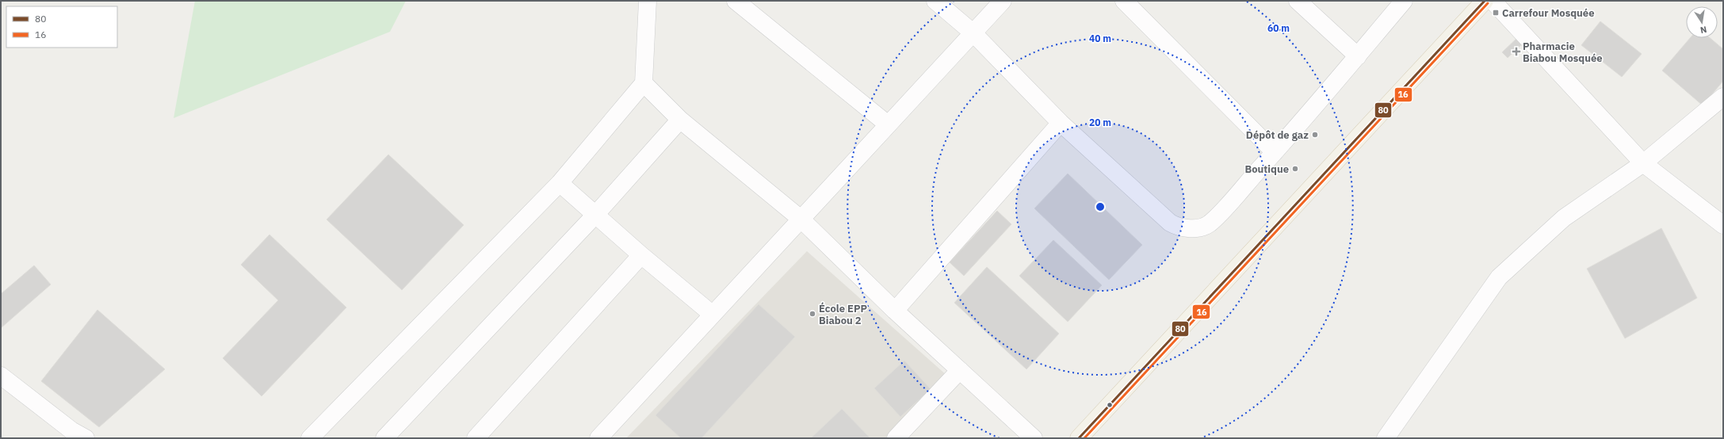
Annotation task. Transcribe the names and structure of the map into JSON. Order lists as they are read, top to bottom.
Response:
{
  "places": {
    "transit": ["Carrefour Mosquée"],
    "health": ["Pharmacie Biabou Mosquée"],
    "other": ["Dépôt de gaz", "Boutique", "École EPP Biabou 2"]
  },
  "lines": ["transit line 80", "transit line 16"],
  "legend": ["80", "16"],
  "north": "bottom",
  "rings": ["60 m", "40 m", "20 m"]
}
